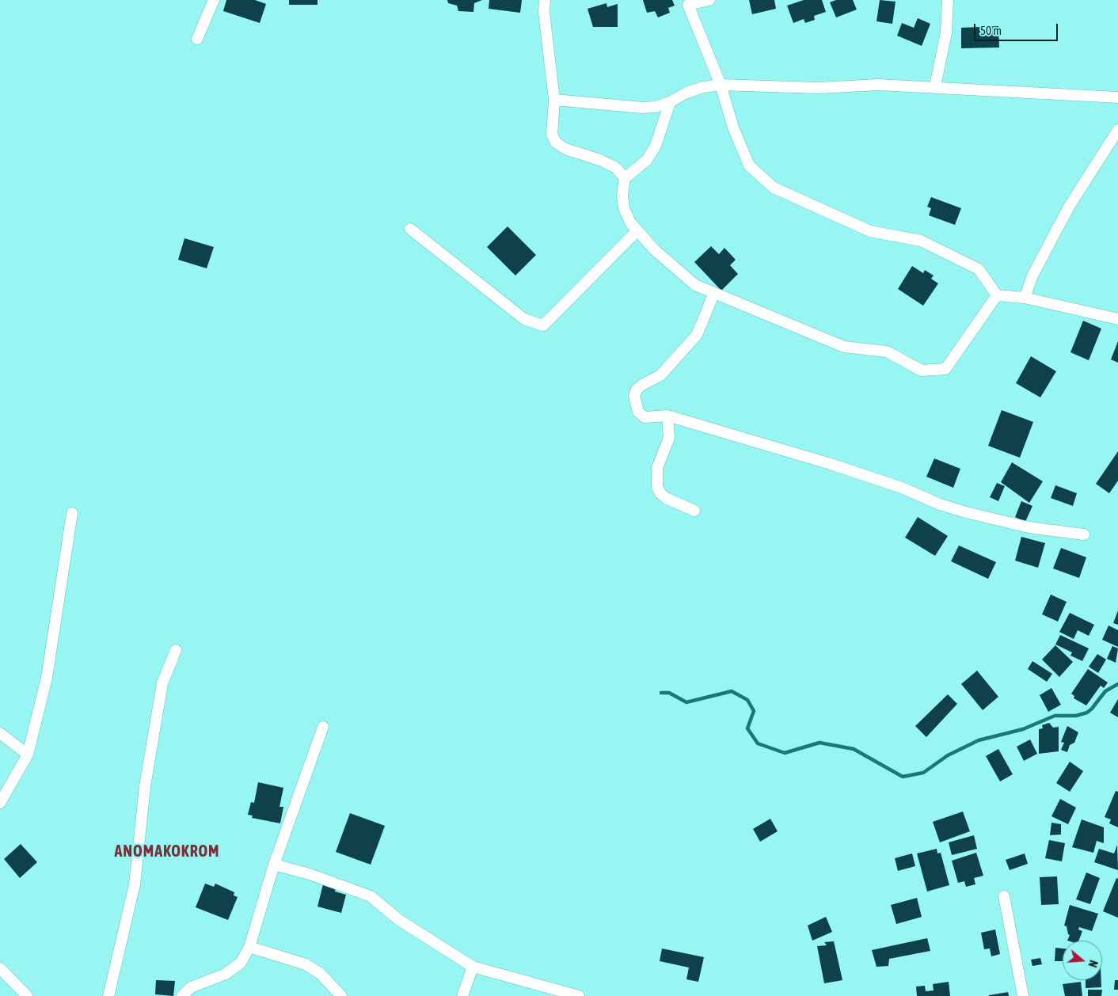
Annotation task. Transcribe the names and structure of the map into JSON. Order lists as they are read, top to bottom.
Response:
{
  "districts": ["ANOMAKOKROM"],
  "scale_bar": "50 m",
  "north": "right"
}
